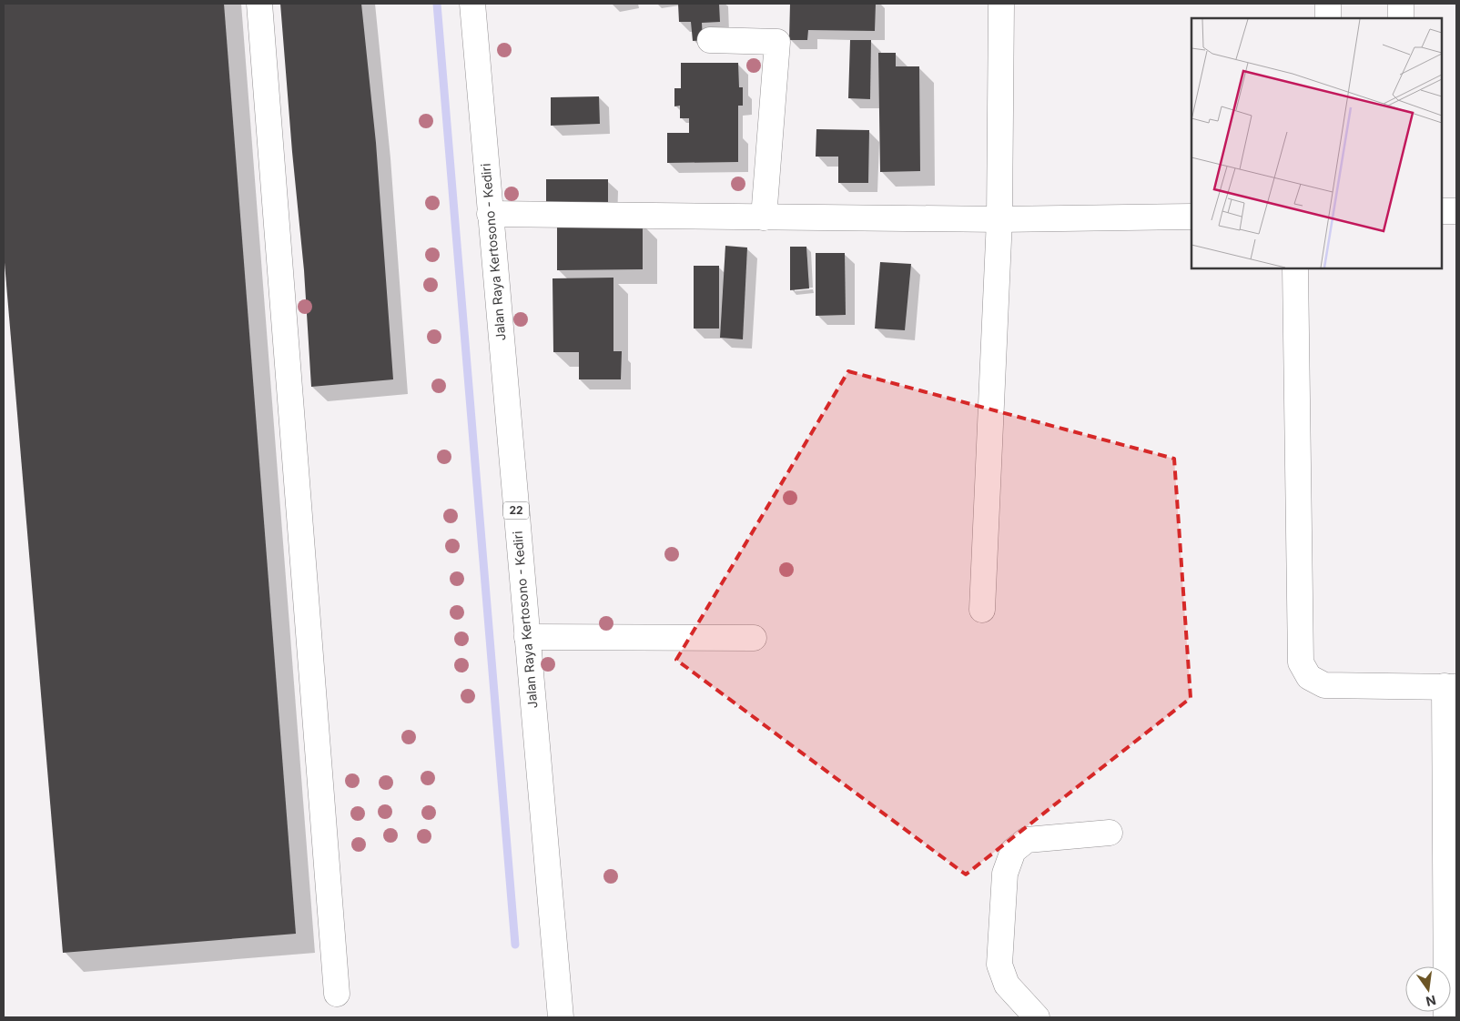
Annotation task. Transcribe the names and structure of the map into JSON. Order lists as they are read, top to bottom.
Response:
{
  "streets": {
    "main road": ["Jalan Raya Kertosono - Kediri", "22"]
  },
  "north": "bottom"
}
